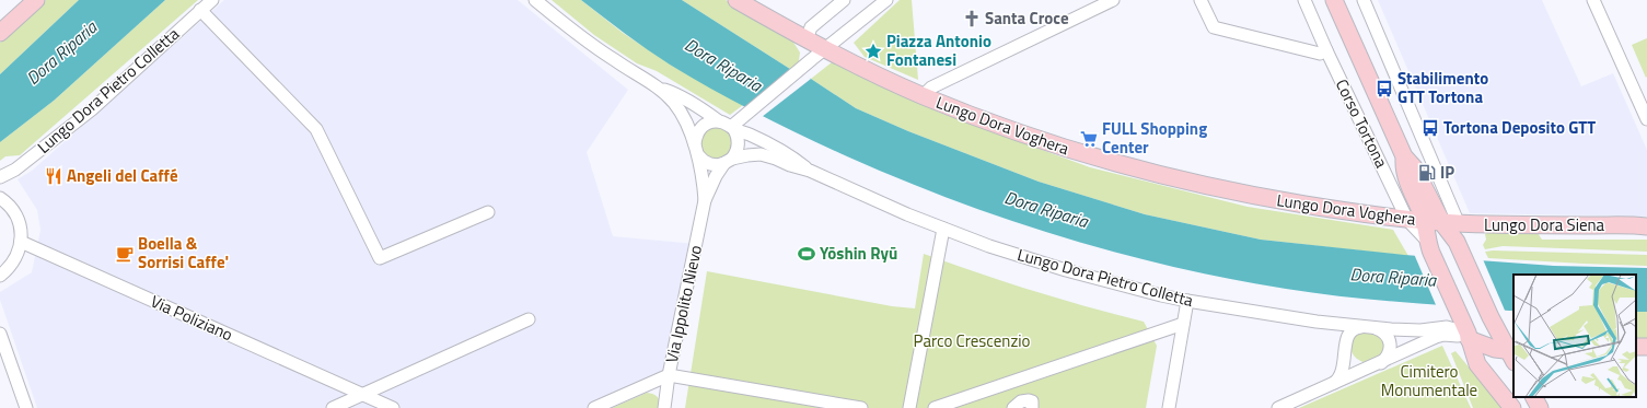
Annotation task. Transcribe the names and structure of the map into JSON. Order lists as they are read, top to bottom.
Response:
{
  "streets": {
    "street": [
      "Lungo Dora Pietro Colletta",
      "Corso Tortona",
      "Lungo Dora Voghera",
      "Lungo Dora Siena",
      "Via Ippolito Nievo",
      "Via Poliziano"
    ]
  },
  "crossings": [
    ["Lungo Dora Pietro Colletta", "Via Ippolito Nievo"],
    ["Corso Tortona", "Lungo Dora Voghera"],
    ["Corso Tortona", "Lungo Dora Siena"],
    ["Lungo Dora Voghera", "Lungo Dora Siena"]
  ],
  "water": ["Dora Riparia"],
  "parks": ["Parco Crescenzio", "Cimitero Monumentale"],
  "places": {
    "church": ["Santa Croce"],
    "place": ["Piazza Antonio Fontanesi"],
    "bus stop": ["Stabilimento GTT Tortona", "Tortona Deposito GTT"],
    "supermarket": ["FULL Shopping Center"],
    "fuel station": ["IP"],
    "restaurant": ["Angeli del Caffé"],
    "cafe": ["Boella & Sorrisi Caffe'"],
    "sports": ["Yōshin Ryū"]
  }
}
